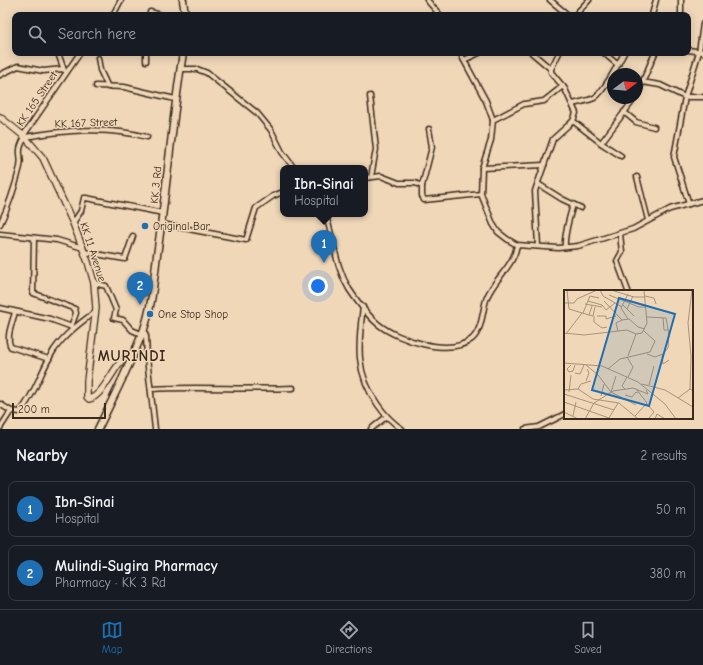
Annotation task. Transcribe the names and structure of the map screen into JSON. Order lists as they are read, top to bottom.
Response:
{
  "streets": {
    "highway": ["KK 3 Rd"],
    "main road": ["KK 11 Avenue"],
    "street": ["KK 165 Street", "KK 167 Street"]
  },
  "crossings": [
    ["KK 165 Street", "KK 167 Street"],
    ["KK 165 Street", "KK 11 Avenue"],
    ["KK 167 Street", "KK 11 Avenue"],
    ["KK 3 Rd", "KK 11 Avenue"]
  ],
  "districts": ["MURINDI"],
  "places": ["Original Bar", "One Stop Shop"],
  "scale_bar": "200 m",
  "north": "right",
  "page": {
    "search": "Search here",
    "popup": ["Ibn-Sinai", "Hospital"],
    "pins": ["1", "2"],
    "scale": "200 m",
    "heading": ["Nearby", "2 results"],
    "list": [
      {
        "mark": "1",
        "name": "Ibn-Sinai",
        "note": "Hospital",
        "value": "50 m"
      },
      {
        "mark": "2",
        "name": "Mulindi-Sugira Pharmacy",
        "note": "Pharmacy · KK 3 Rd",
        "value": "380 m"
      }
    ],
    "nav": ["Map", "Directions", "Saved"]
  }
}
